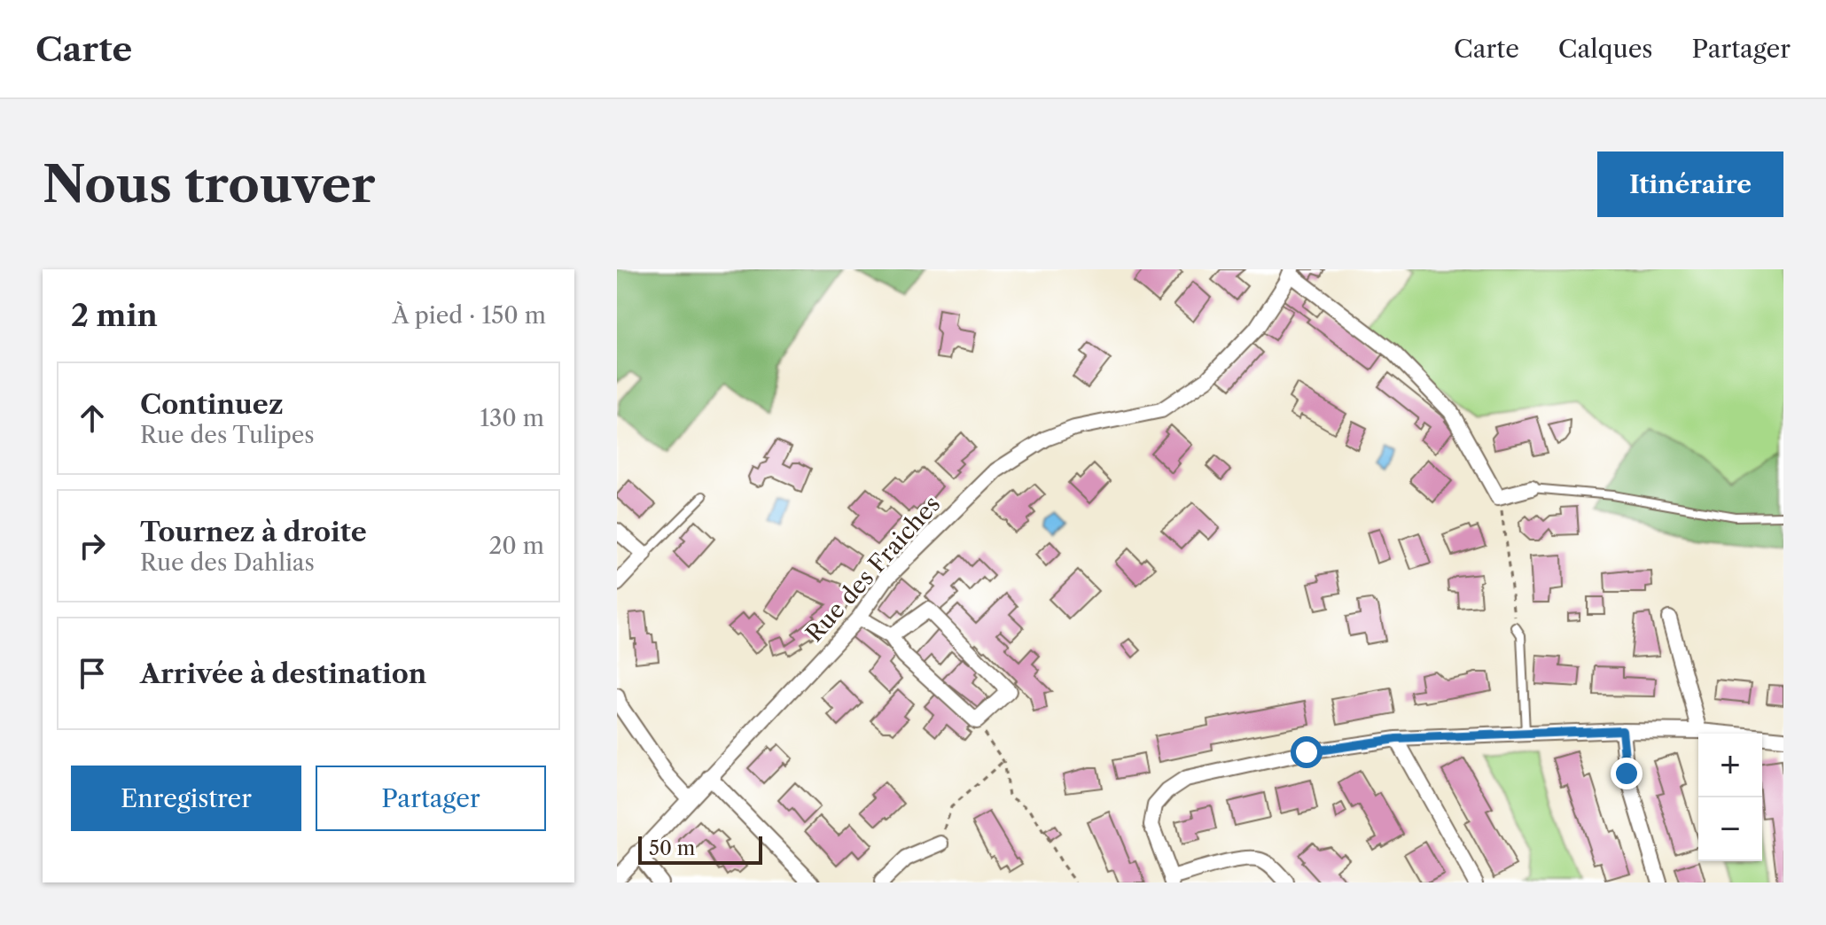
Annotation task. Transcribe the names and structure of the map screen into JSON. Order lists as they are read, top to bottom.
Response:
{
  "streets": {
    "street": ["Rue des Fraiches"]
  },
  "scale_bar": "50 m",
  "page": {
    "header": "Carte",
    "nav": ["Carte", "Calques", "Partager"],
    "buttons": [
      "Itinéraire",
      ["Enregistrer", "Partager"]
    ],
    "title": "Nous trouver",
    "heading": ["2 min", "À pied · 150 m"],
    "list": [
      ["Continuez", "Rue des Tulipes", "130 m"],
      ["Tournez à droite", "Rue des Dahlias", "20 m"],
      "Arrivée à destination"
    ],
    "map_buttons": ["+", "−"],
    "scale": "50 m"
  }
}
